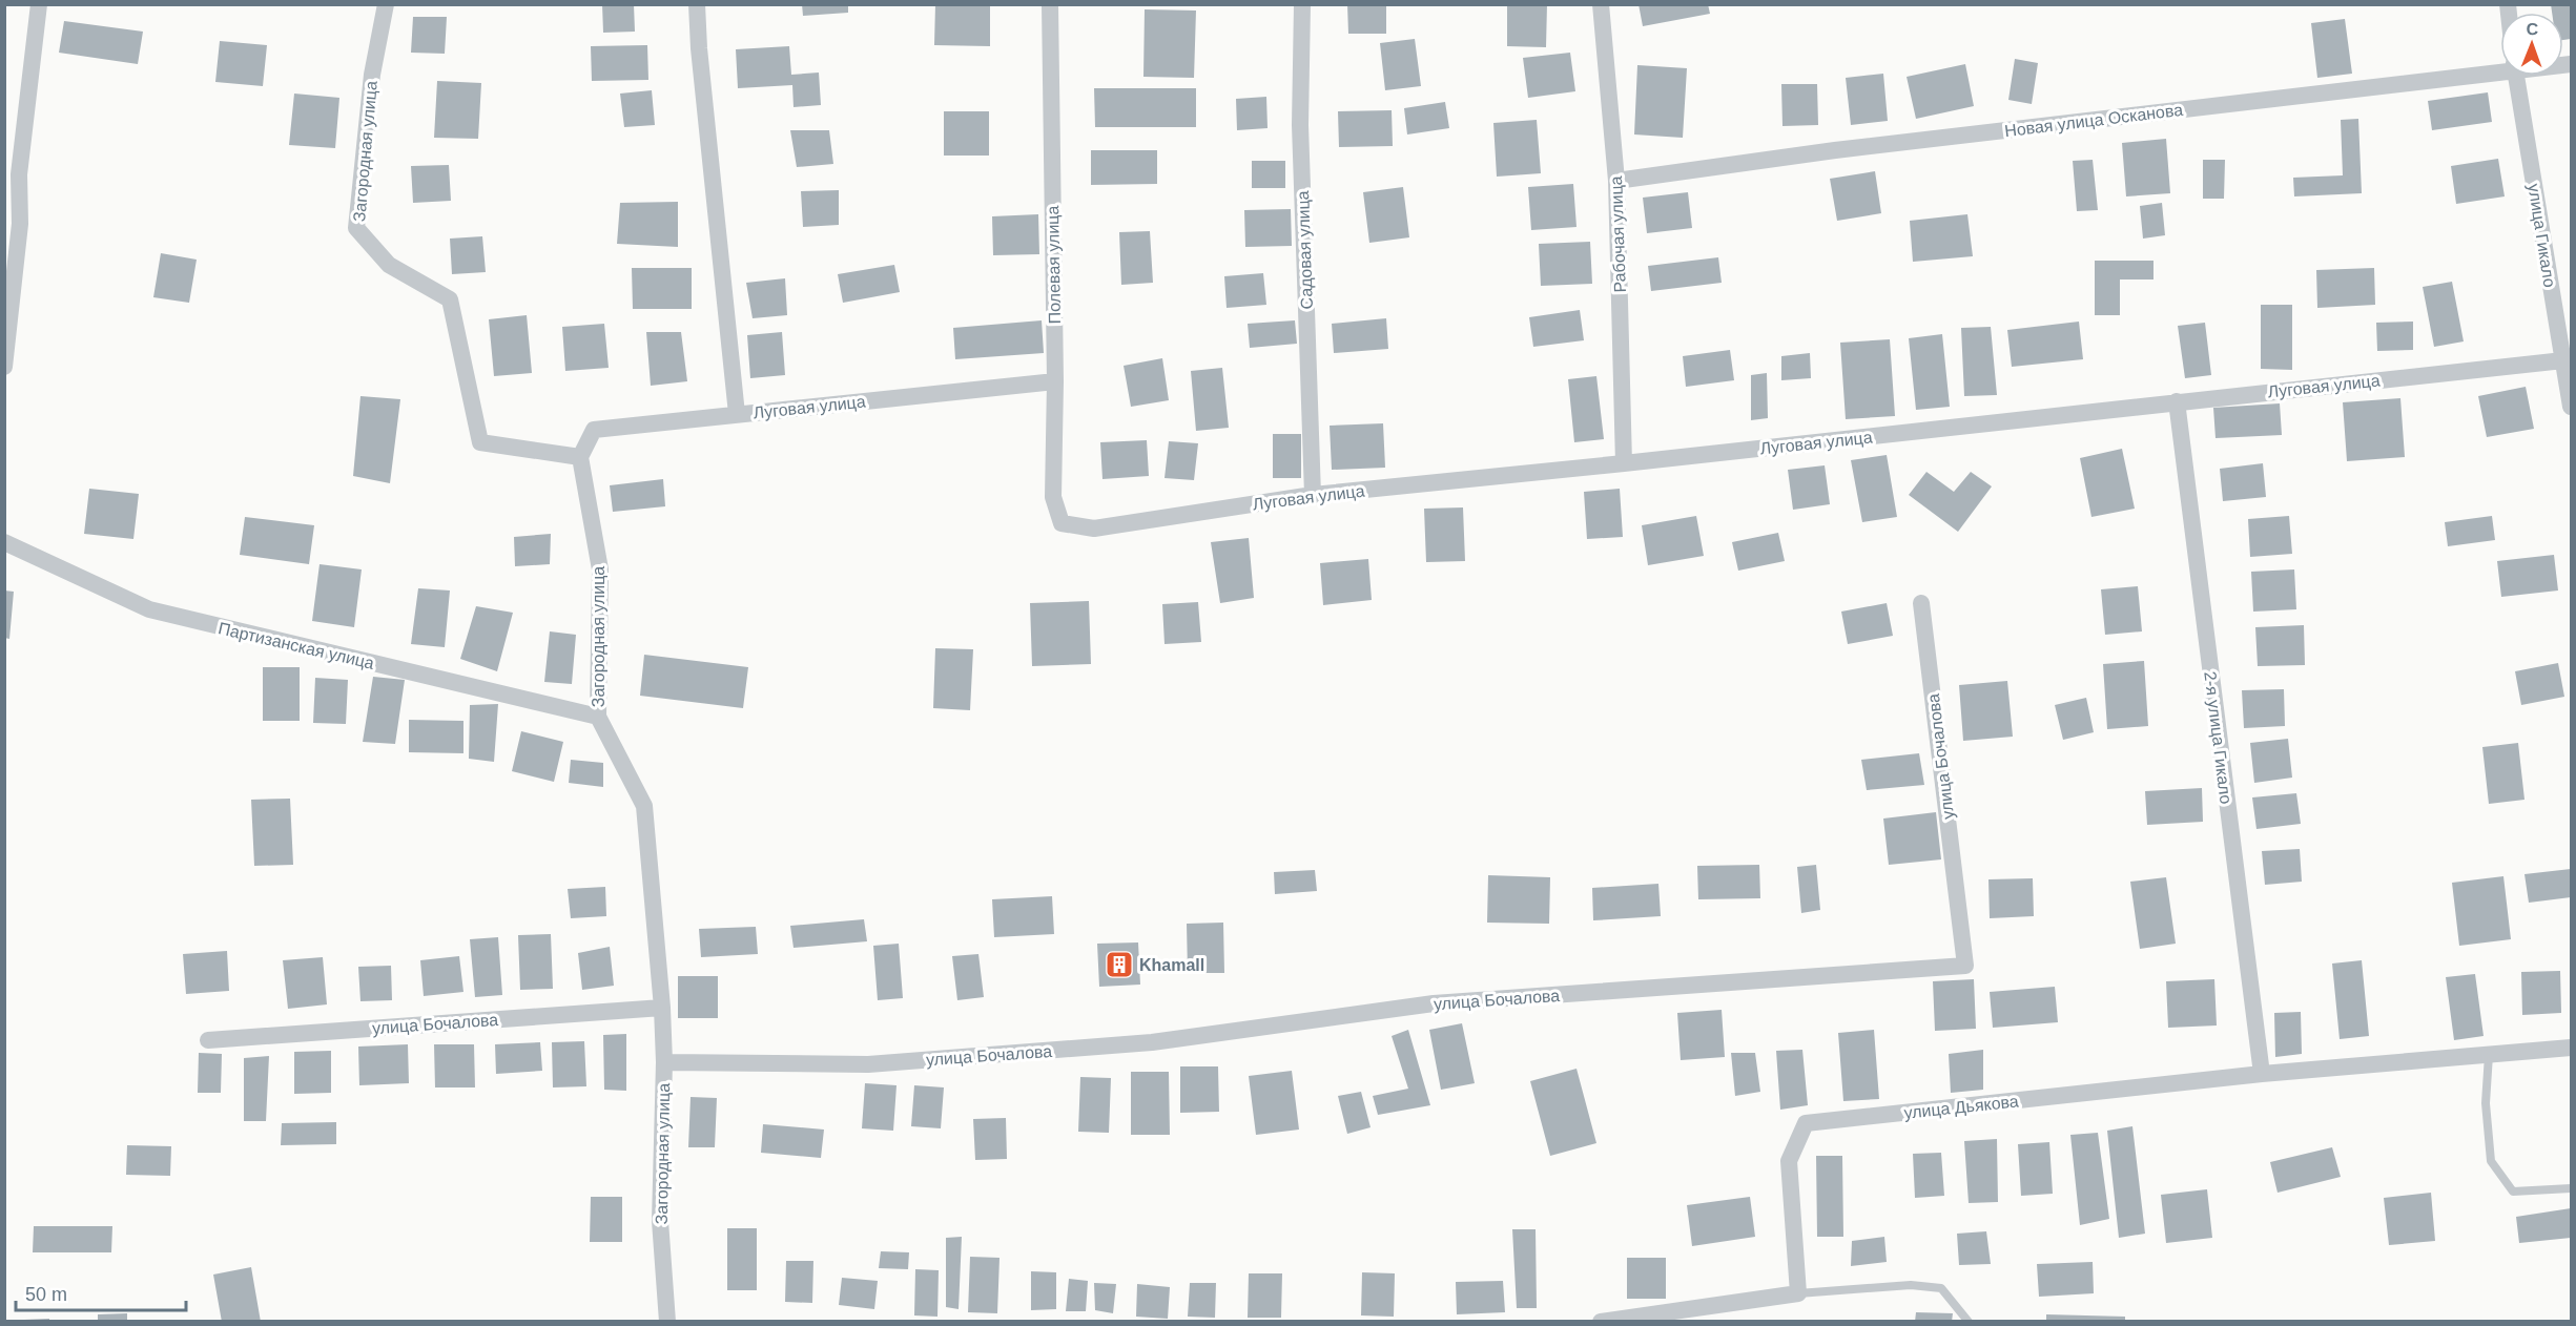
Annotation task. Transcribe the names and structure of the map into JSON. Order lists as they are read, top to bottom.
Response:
{
  "streets": {
    "street": [
      "Новая улица Осканова",
      "Загородная улица",
      "Рабочая улица",
      "улица Гикало",
      "Садовая улица",
      "Полевая улица",
      "Луговая улица",
      "Партизанская улица",
      "2-я улица Гикало",
      "улица Бочалова",
      "улица Дьякова"
    ]
  },
  "crossings": [
    ["Новая улица Осканова", "Рабочая улица"],
    ["Загородная улица", "Луговая улица"],
    ["Загородная улица", "Партизанская улица"],
    ["Загородная улица", "улица Бочалова"],
    ["Рабочая улица", "Луговая улица"],
    ["улица Гикало", "Луговая улица"],
    ["Садовая улица", "Луговая улица"],
    ["Полевая улица", "Луговая улица"],
    ["Луговая улица", "2-я улица Гикало"],
    ["2-я улица Гикало", "улица Дьякова"]
  ],
  "places": {
    "building": ["Khamall"]
  },
  "scale_bar": "50 m",
  "north": "top"
}
